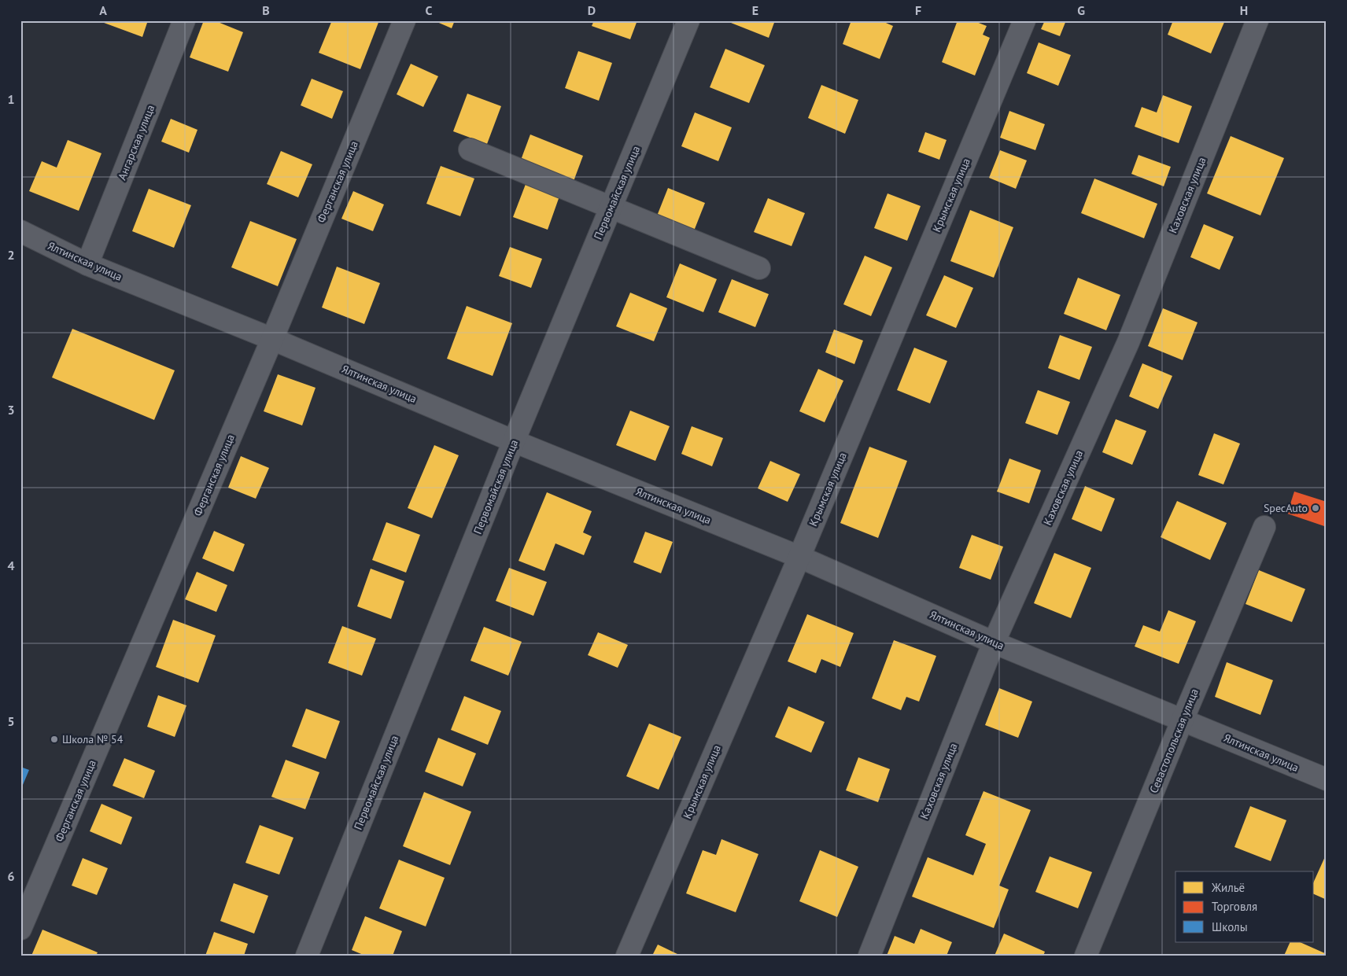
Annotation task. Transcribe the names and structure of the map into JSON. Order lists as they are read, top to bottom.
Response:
{
  "streets": {
    "street": [
      "Ангарская улица",
      "Ферганская улица",
      "Первомайская улица",
      "Крымская улица",
      "Каховская улица",
      "Ялтинская улица",
      "Севастопольская улица"
    ]
  },
  "crossings": [
    ["Ангарская улица", "Ялтинская улица"],
    ["Ферганская улица", "Ялтинская улица"],
    ["Первомайская улица", "Ялтинская улица"],
    ["Крымская улица", "Ялтинская улица"],
    ["Каховская улица", "Ялтинская улица"],
    ["Ялтинская улица", "Севастопольская улица"]
  ],
  "places": ["SpecAuto", "Школа № 54"],
  "legend": ["Жильё", "Торговля", "Школы"],
  "grid": {
    "columns": [
      "A",
      "B",
      "C",
      "D",
      "E",
      "F",
      "G",
      "H"
    ],
    "rows": [
      "1",
      "2",
      "3",
      "4",
      "5",
      "6"
    ]
  }
}
